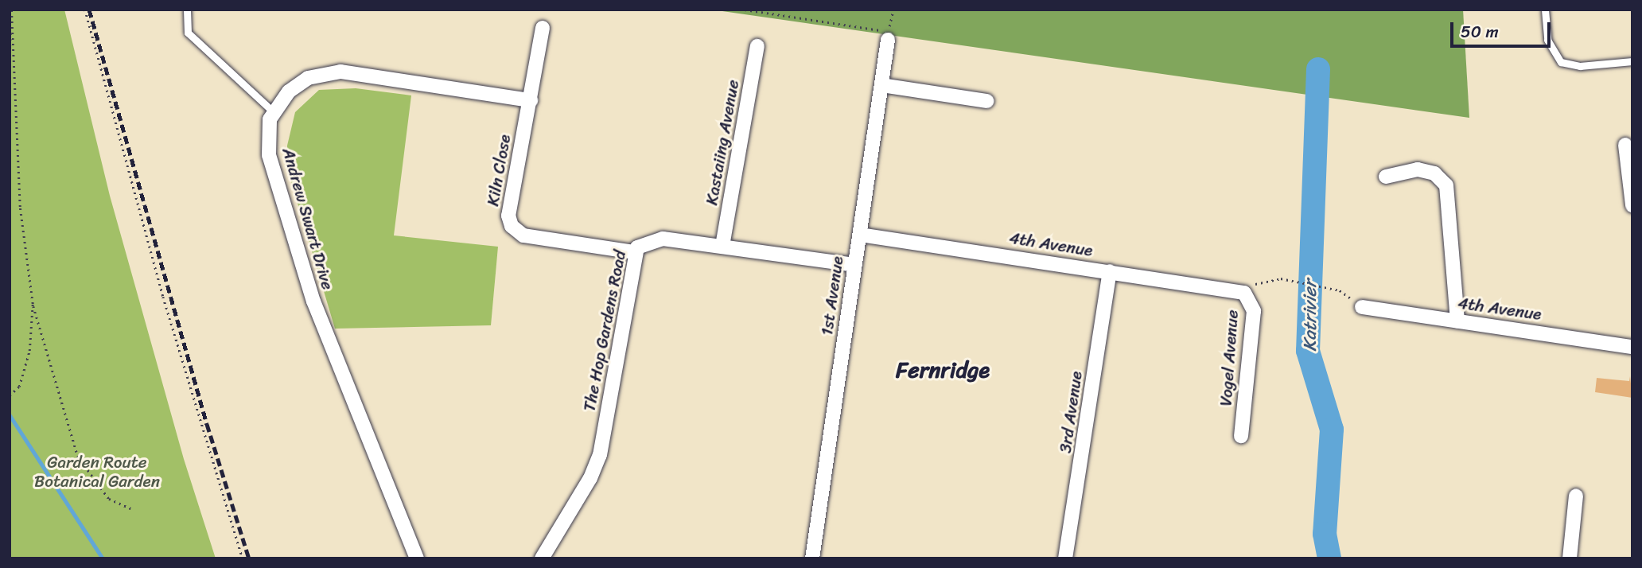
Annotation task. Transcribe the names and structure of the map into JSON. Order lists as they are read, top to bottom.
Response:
{
  "streets": {
    "street": [
      "Kastaiing Avenue",
      "Kiln Close",
      "Andrew Swart Drive",
      "4th Avenue",
      "1st Avenue",
      "The Hop Gardens Road",
      "Vogel Avenue",
      "3rd Avenue"
    ]
  },
  "crossings": [
    ["Kastaiing Avenue", "The Hop Gardens Road"],
    ["Kiln Close", "The Hop Gardens Road"],
    ["4th Avenue", "1st Avenue"],
    ["4th Avenue", "Vogel Avenue"],
    ["4th Avenue", "3rd Avenue"],
    ["1st Avenue", "The Hop Gardens Road"]
  ],
  "districts": ["Fernridge"],
  "water": ["Katrivier"],
  "parks": ["Garden Route Botanical Garden"],
  "scale_bar": "50 m"
}
